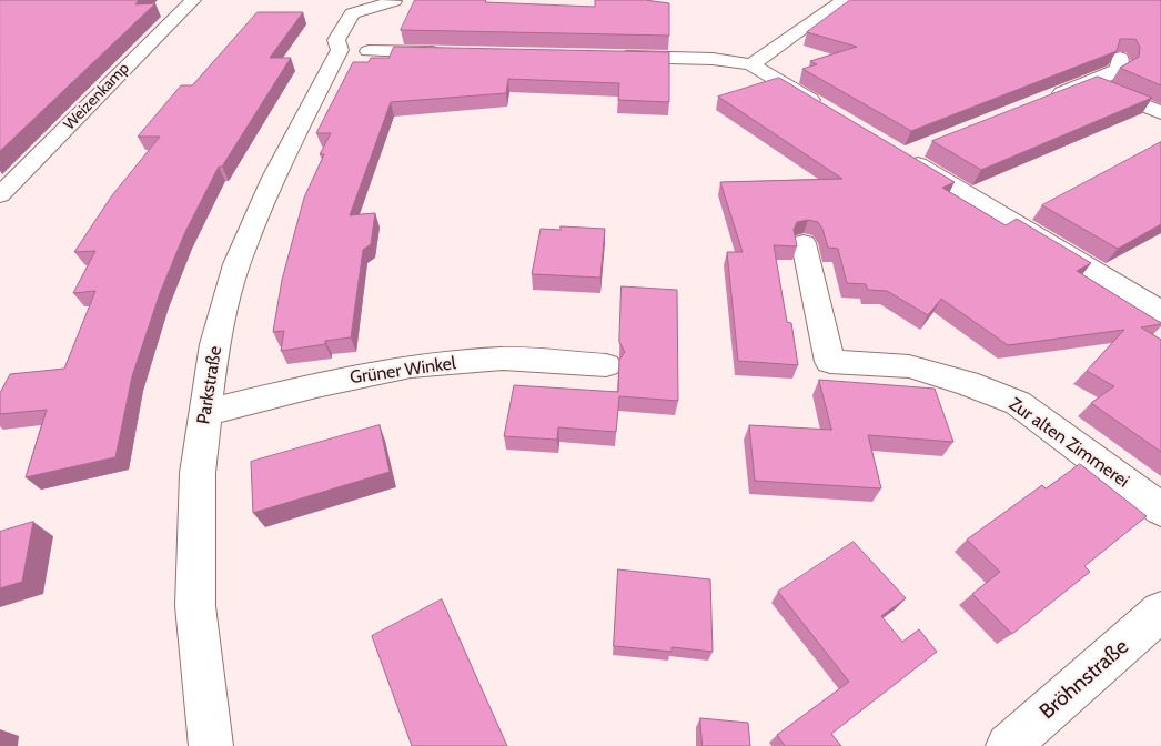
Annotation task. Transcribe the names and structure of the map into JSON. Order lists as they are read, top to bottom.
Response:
{
  "streets": {
    "street": [
      "Weizenkamp",
      "Grüner Winkel",
      "Parkstraße",
      "Zur alten Zimmerei",
      "Bröhnstraße"
    ]
  },
  "crossings": [
    ["Grüner Winkel", "Parkstraße"]
  ]
}
